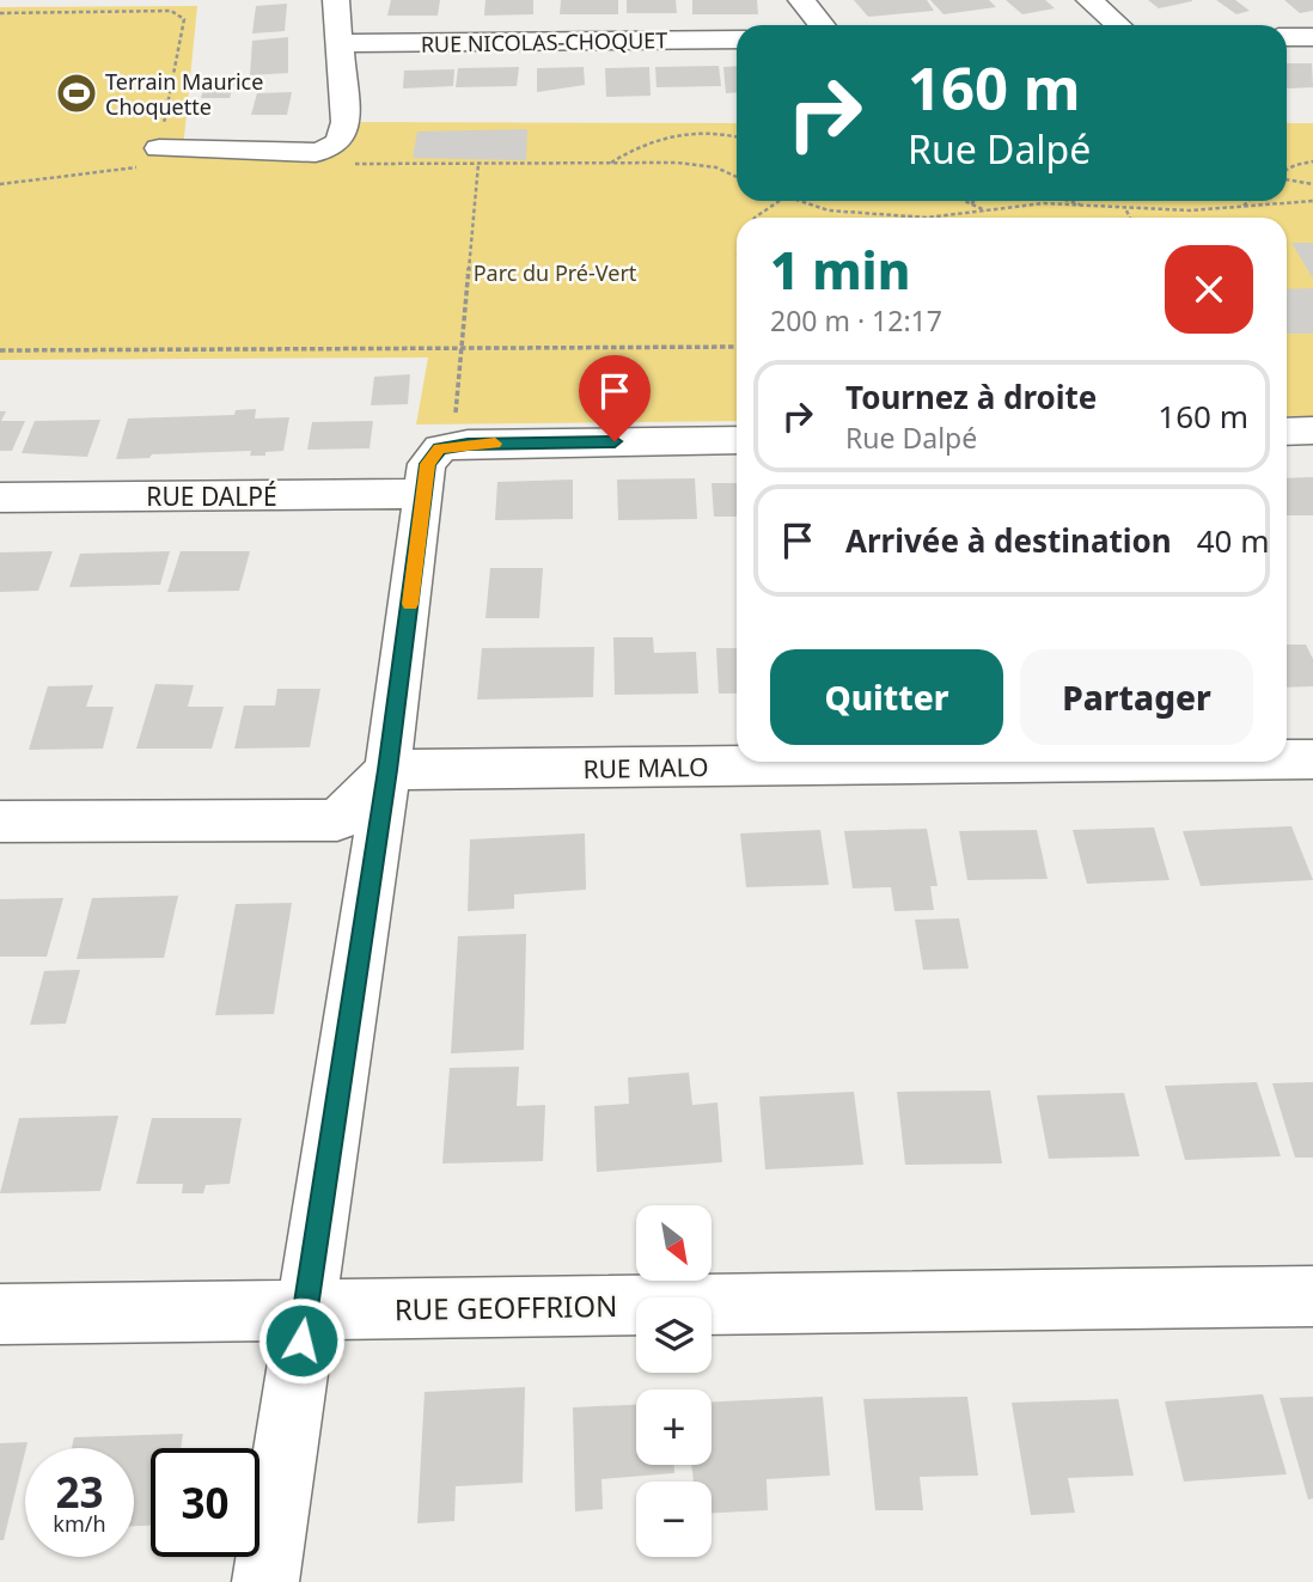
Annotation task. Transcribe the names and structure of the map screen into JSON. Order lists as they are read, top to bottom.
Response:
{
  "streets": {
    "street": [
      "RUE NICOLAS-CHOQUET",
      "RUE DALPÉ",
      "RUE MALO",
      "RUE GEOFFRION"
    ]
  },
  "parks": ["Parc du Pré-Vert"],
  "places": {
    "sports": ["Terrain Maurice Choquette"]
  },
  "north": "bottom right",
  "page": {
    "turn": ["160 m", "Rue Dalpé"],
    "heading": ["1 min", "200 m · 12:17"],
    "list": [
      {
        "name": "Tournez à droite",
        "note": "Rue Dalpé",
        "value": "160 m"
      },
      {
        "name": "Arrivée à destination",
        "value": "40 m"
      }
    ],
    "buttons": ["Quitter", "Partager"],
    "map_buttons": ["+", "−"],
    "speed": "23 km/h",
    "limit": "30"
  }
}
